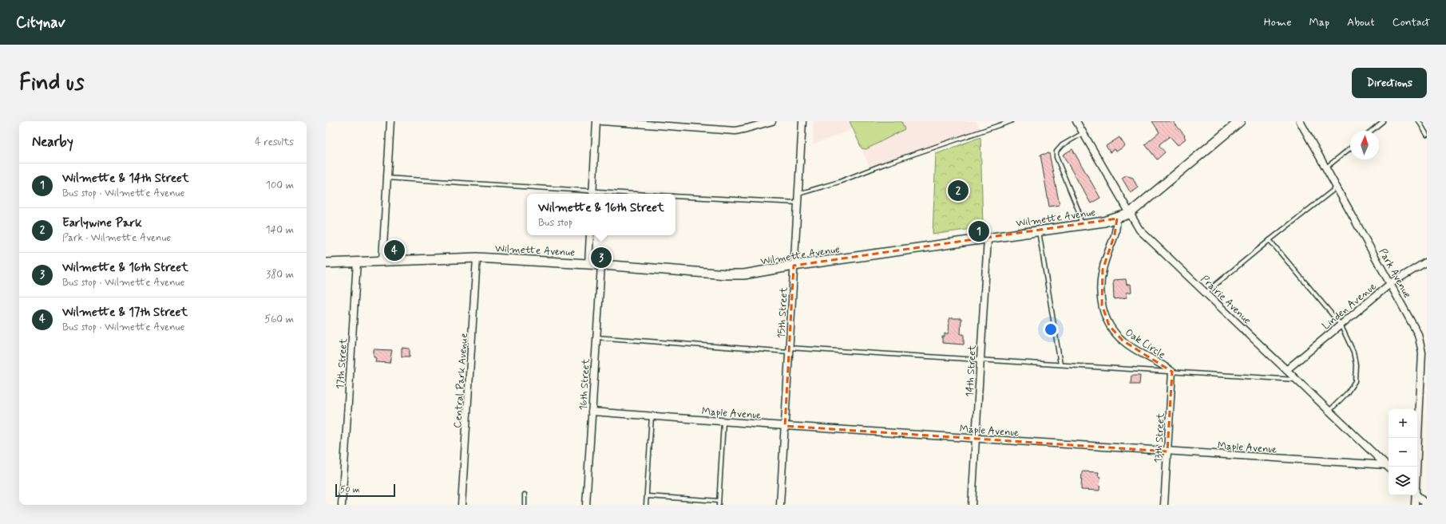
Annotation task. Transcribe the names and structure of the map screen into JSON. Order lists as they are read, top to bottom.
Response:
{
  "streets": {
    "street": [
      "Wilmette Avenue",
      "Park Avenue",
      "Prairie Avenue",
      "Linden Avenue",
      "15th Street",
      "Oak Circle",
      "17th Street",
      "14th Street",
      "Central Park Avenue",
      "16th Street",
      "Maple Avenue",
      "13th Street"
    ]
  },
  "crossings": [
    ["Wilmette Avenue", "Prairie Avenue"],
    ["Wilmette Avenue", "15th Street"],
    ["Wilmette Avenue", "Oak Circle"],
    ["Wilmette Avenue", "17th Street"],
    ["Wilmette Avenue", "14th Street"],
    ["Wilmette Avenue", "Central Park Avenue"],
    ["Wilmette Avenue", "16th Street"],
    ["Park Avenue", "Linden Avenue"],
    ["Prairie Avenue", "Linden Avenue"],
    ["Prairie Avenue", "Maple Avenue"],
    ["15th Street", "Maple Avenue"],
    ["Oak Circle", "13th Street"],
    ["14th Street", "Maple Avenue"],
    ["16th Street", "Maple Avenue"],
    ["Maple Avenue", "13th Street"]
  ],
  "scale_bar": "50 m",
  "north": "top",
  "page": {
    "header": "Citynav",
    "nav": [
      "Home",
      "Map",
      "About",
      "Contact"
    ],
    "buttons": "Directions",
    "title": "Find us",
    "heading": ["Nearby", "4 results"],
    "list": [
      {
        "mark": "1",
        "name": "Wilmette & 14th Street",
        "note": "Bus stop · Wilmette Avenue",
        "value": "100 m"
      },
      {
        "mark": "2",
        "name": "Earlywine Park",
        "note": "Park · Wilmette Avenue",
        "value": "140 m"
      },
      {
        "mark": "3",
        "name": "Wilmette & 16th Street",
        "note": "Bus stop · Wilmette Avenue",
        "value": "380 m"
      },
      {
        "mark": "4",
        "name": "Wilmette & 17th Street",
        "note": "Bus stop · Wilmette Avenue",
        "value": "560 m"
      }
    ],
    "pins": [
      "2",
      "1",
      "4",
      "3"
    ],
    "popup": ["Wilmette & 16th Street", "Bus stop"],
    "map_buttons": ["+", "−"],
    "scale": "50 m"
  }
}
